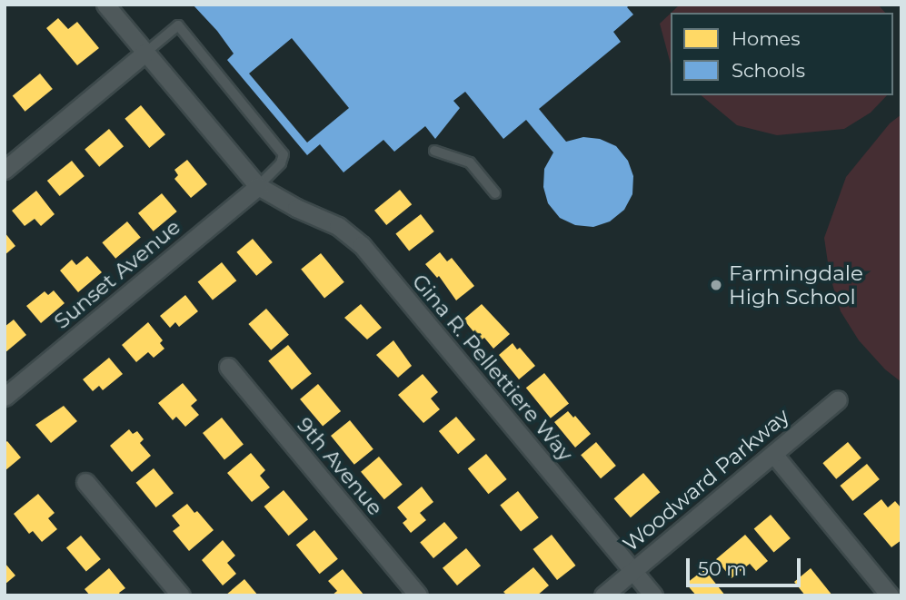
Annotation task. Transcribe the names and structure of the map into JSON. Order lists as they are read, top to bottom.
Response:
{
  "streets": {
    "street": [
      "Sunset Avenue",
      "Gina R. Pellettiere Way",
      "9th Avenue",
      "Woodward Parkway"
    ]
  },
  "crossings": [
    ["Sunset Avenue", "Gina R. Pellettiere Way"],
    ["Gina R. Pellettiere Way", "Woodward Parkway"]
  ],
  "places": ["Farmingdale High School"],
  "legend": ["Homes", "Schools"],
  "scale_bar": "50 m"
}
